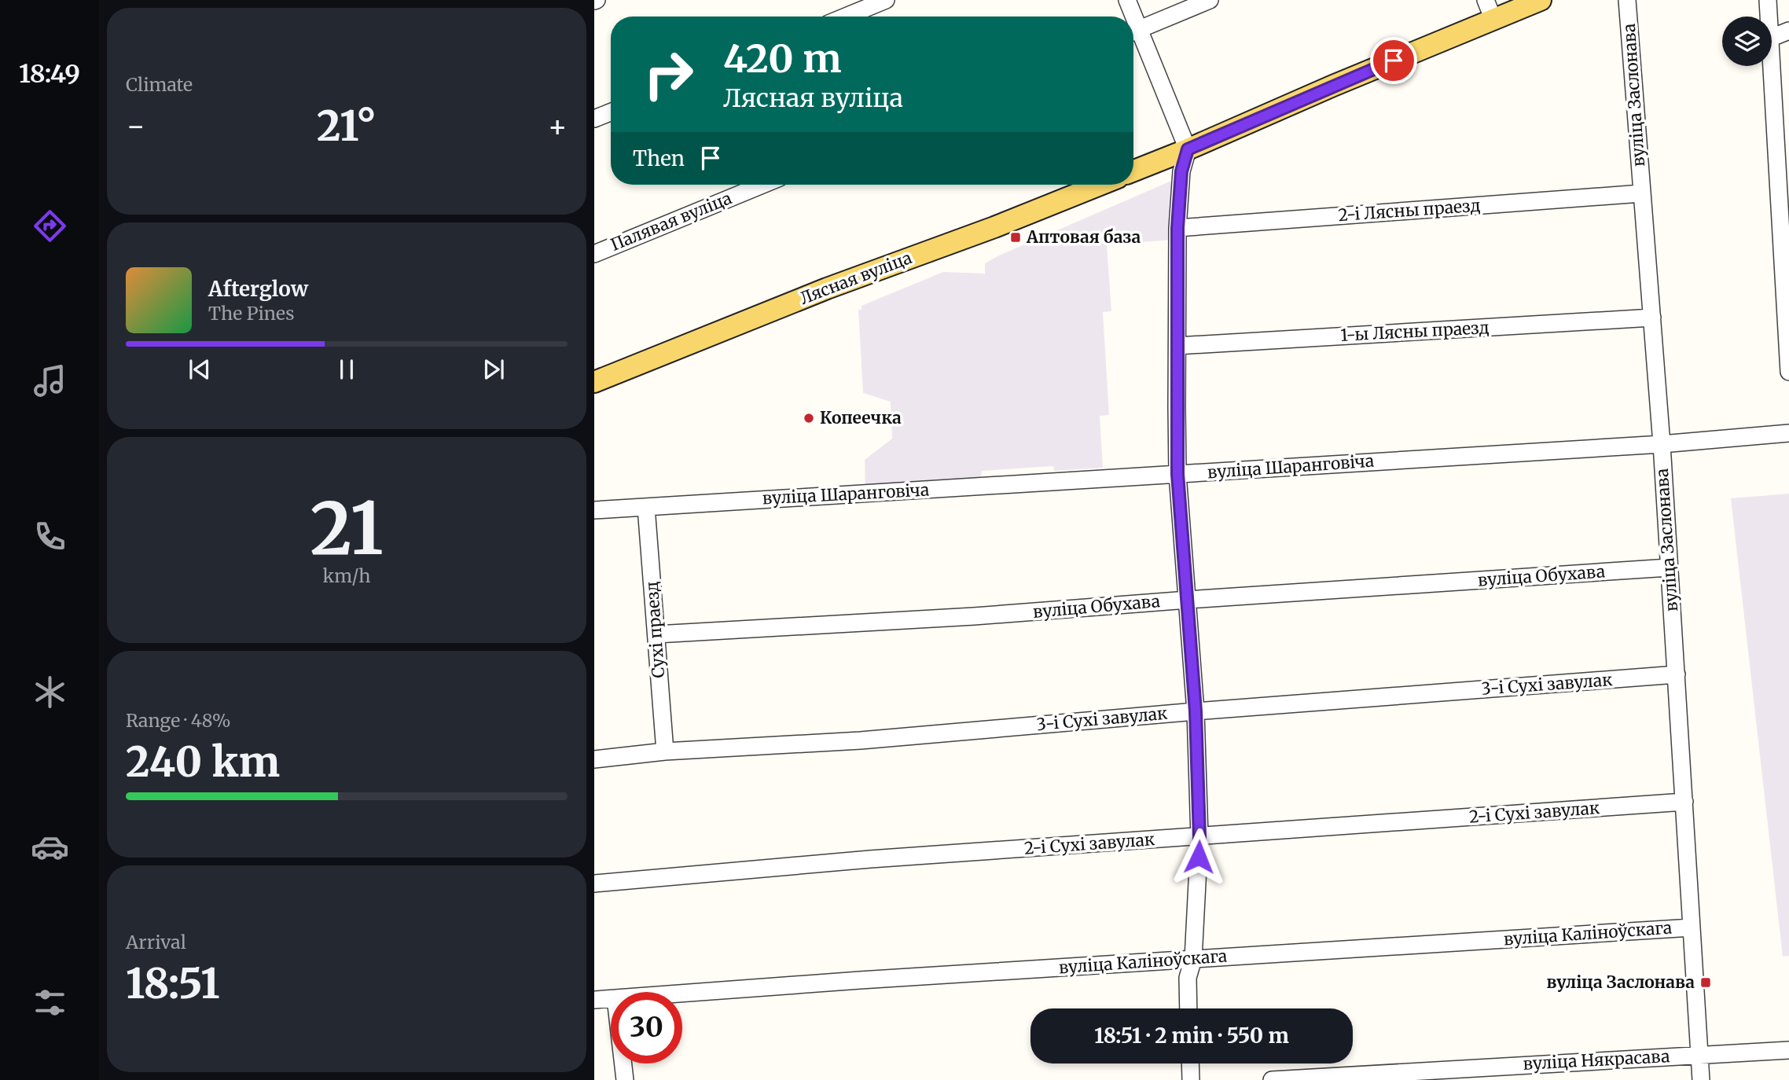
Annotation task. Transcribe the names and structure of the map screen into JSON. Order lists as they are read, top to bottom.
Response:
{
  "streets": {
    "main road": ["Лясная вуліца"],
    "street": [
      "вуліца Заслонава",
      "2-і Лясны праезд",
      "Палявая вуліца",
      "1-ы Лясны праезд",
      "вуліца Шаранговіча",
      "вуліца Обухава",
      "Сухі праезд",
      "3-і Сухі завулак",
      "2-і Сухі завулак",
      "вуліца Каліноўскага",
      "вуліца Някрасава"
    ]
  },
  "crossings": [
    ["вуліца Заслонава", "2-і Лясны праезд"],
    ["вуліца Заслонава", "1-ы Лясны праезд"],
    ["вуліца Заслонава", "вуліца Шаранговіча"],
    ["вуліца Заслонава", "вуліца Обухава"],
    ["вуліца Заслонава", "3-і Сухі завулак"],
    ["вуліца Заслонава", "2-і Сухі завулак"],
    ["вуліца Заслонава", "вуліца Каліноўскага"],
    ["вуліца Заслонава", "вуліца Някрасава"],
    ["вуліца Шаранговіча", "Сухі праезд"],
    ["вуліца Обухава", "Сухі праезд"],
    ["Сухі праезд", "3-і Сухі завулак"]
  ],
  "places": {
    "transit": ["Аптовая база", "вуліца Заслонава"],
    "other": ["Копеечка"]
  },
  "page": {
    "tabs": "18:49",
    "tile": [
      "Climate",
      ["21", "km/h"],
      ["Range · 48%", "240 km"],
      ["Arrival", "18:51"]
    ],
    "turn": ["420 m", "Лясная вуліца"],
    "heat": ["−", "21°", "+"],
    "then": "Then",
    "song": ["Afterglow", "The Pines"],
    "limit": "30",
    "trip": "18:51 · 2 min · 550 m"
  }
}
